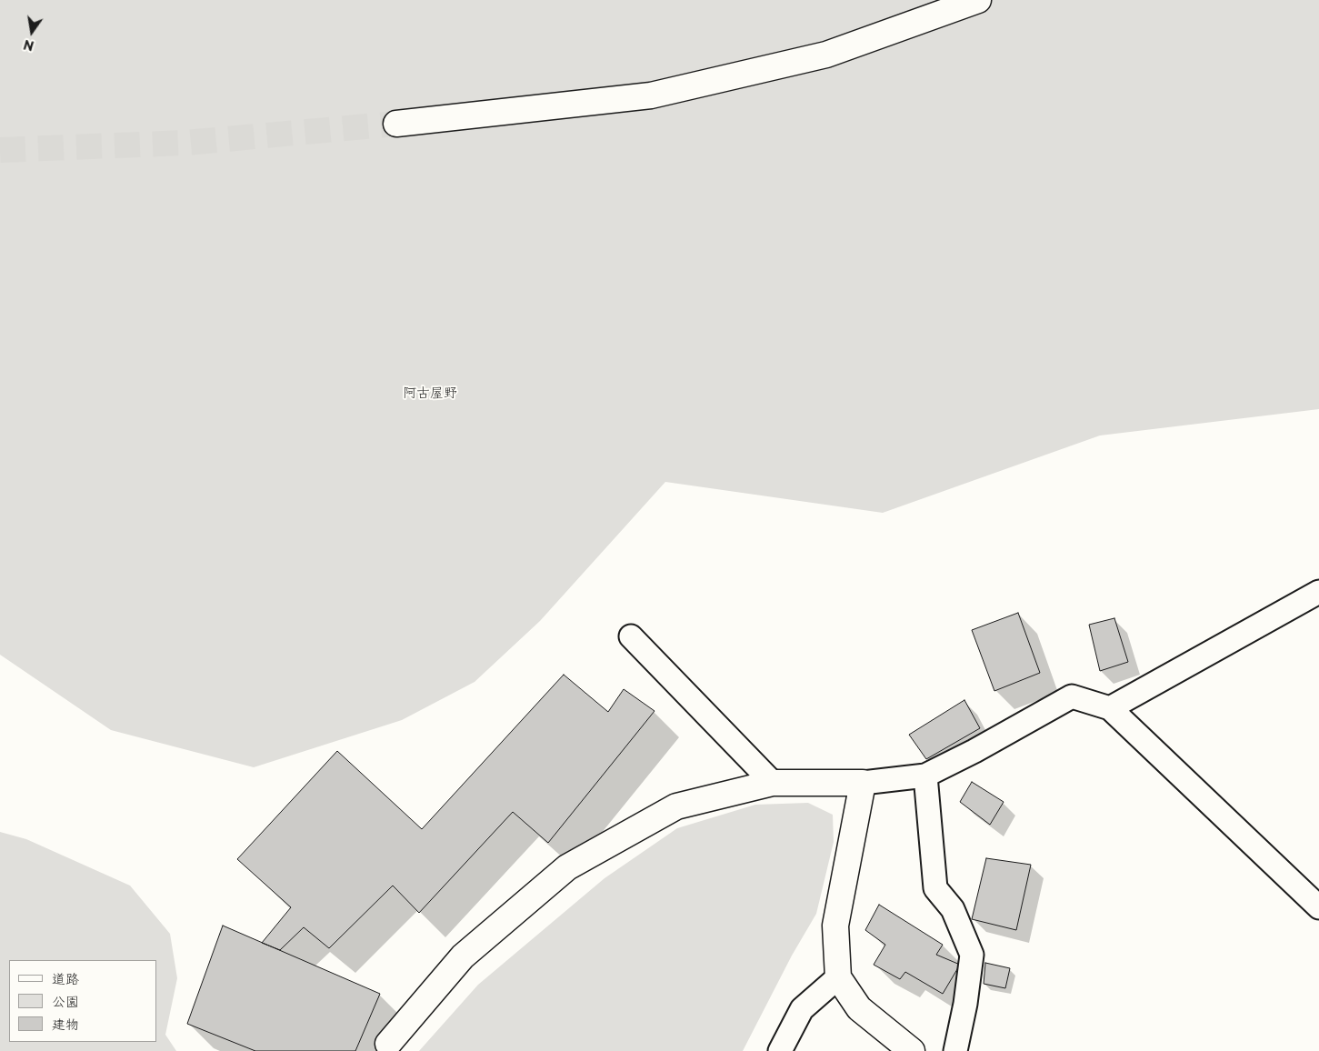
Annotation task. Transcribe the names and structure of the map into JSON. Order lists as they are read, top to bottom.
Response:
{
  "districts": ["阿古屋野"],
  "legend": ["道路", "公園", "建物"],
  "north": "bottom"
}
